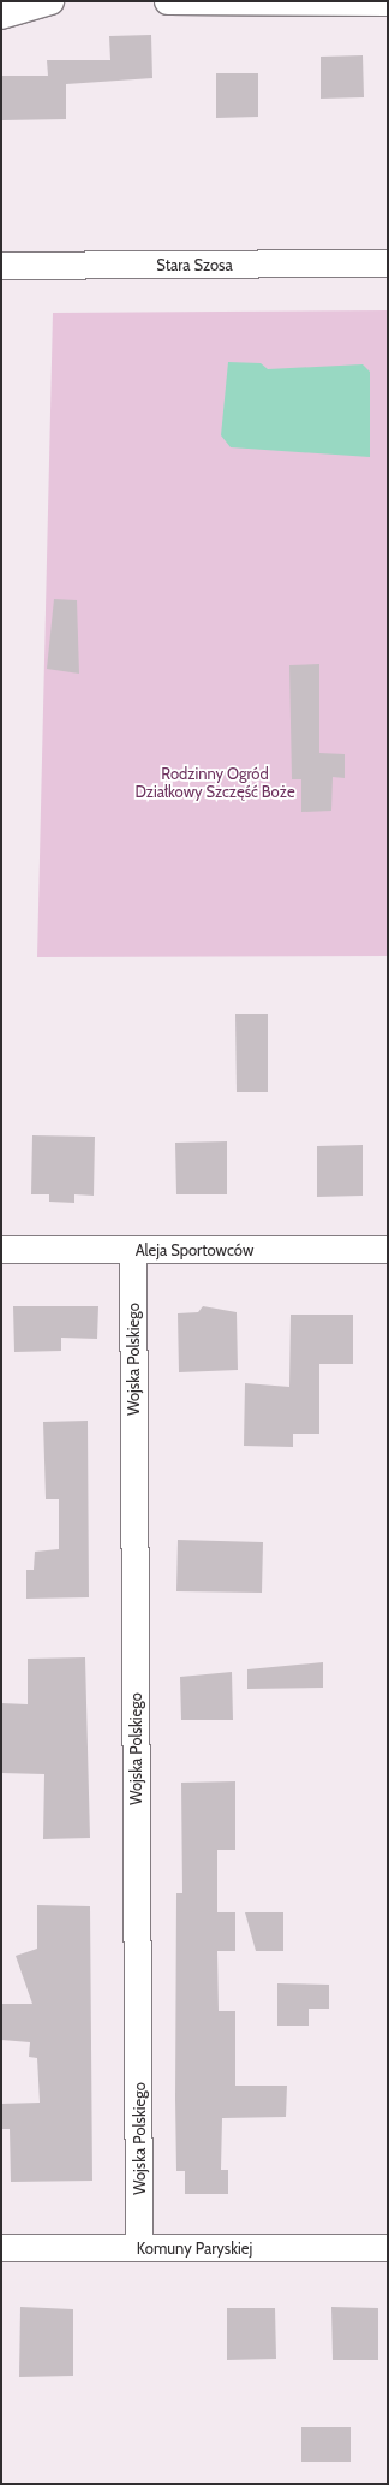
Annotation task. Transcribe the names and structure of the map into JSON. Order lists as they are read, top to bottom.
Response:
{
  "streets": {
    "street": [
      "Stara Szosa",
      "Aleja Sportowców",
      "Wojska Polskiego",
      "Komuny Paryskiej"
    ]
  },
  "crossings": [
    ["Aleja Sportowców", "Wojska Polskiego"],
    ["Wojska Polskiego", "Komuny Paryskiej"]
  ],
  "parks": ["Rodzinny Ogród Działkowy Szczęść Boże"]
}
